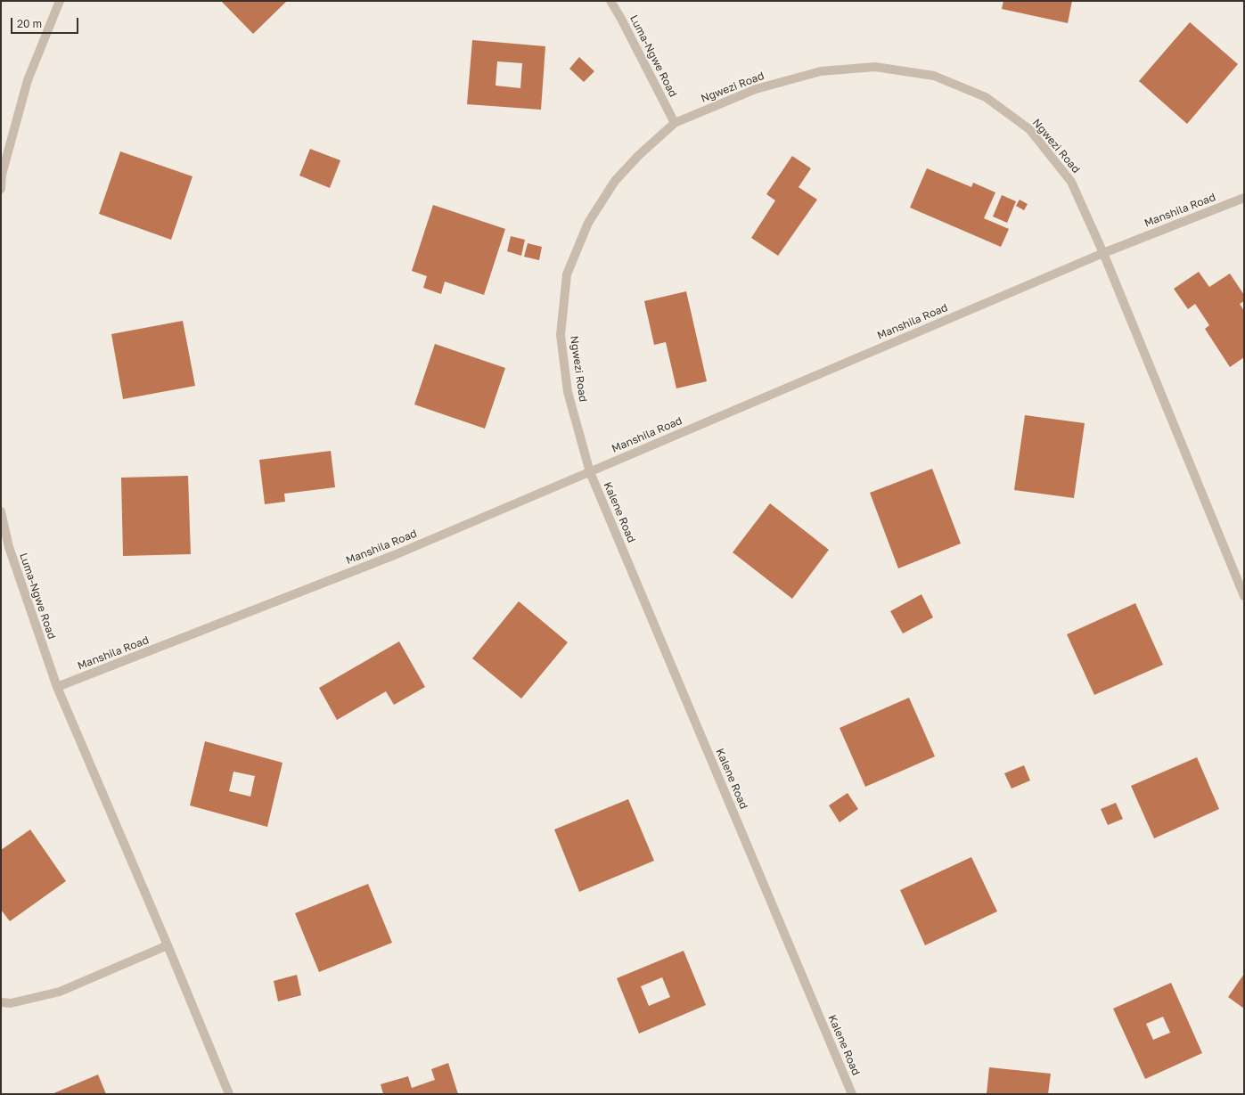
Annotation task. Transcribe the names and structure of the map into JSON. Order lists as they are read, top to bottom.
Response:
{
  "streets": {
    "street": [
      "Luma-Ngwe Road",
      "Ngwezi Road",
      "Manshila Road",
      "Kalene Road"
    ]
  },
  "crossings": [
    ["Luma-Ngwe Road", "Ngwezi Road"],
    ["Luma-Ngwe Road", "Manshila Road"],
    ["Ngwezi Road", "Manshila Road"],
    ["Ngwezi Road", "Kalene Road"],
    ["Manshila Road", "Kalene Road"]
  ],
  "scale_bar": "20 m"
}
